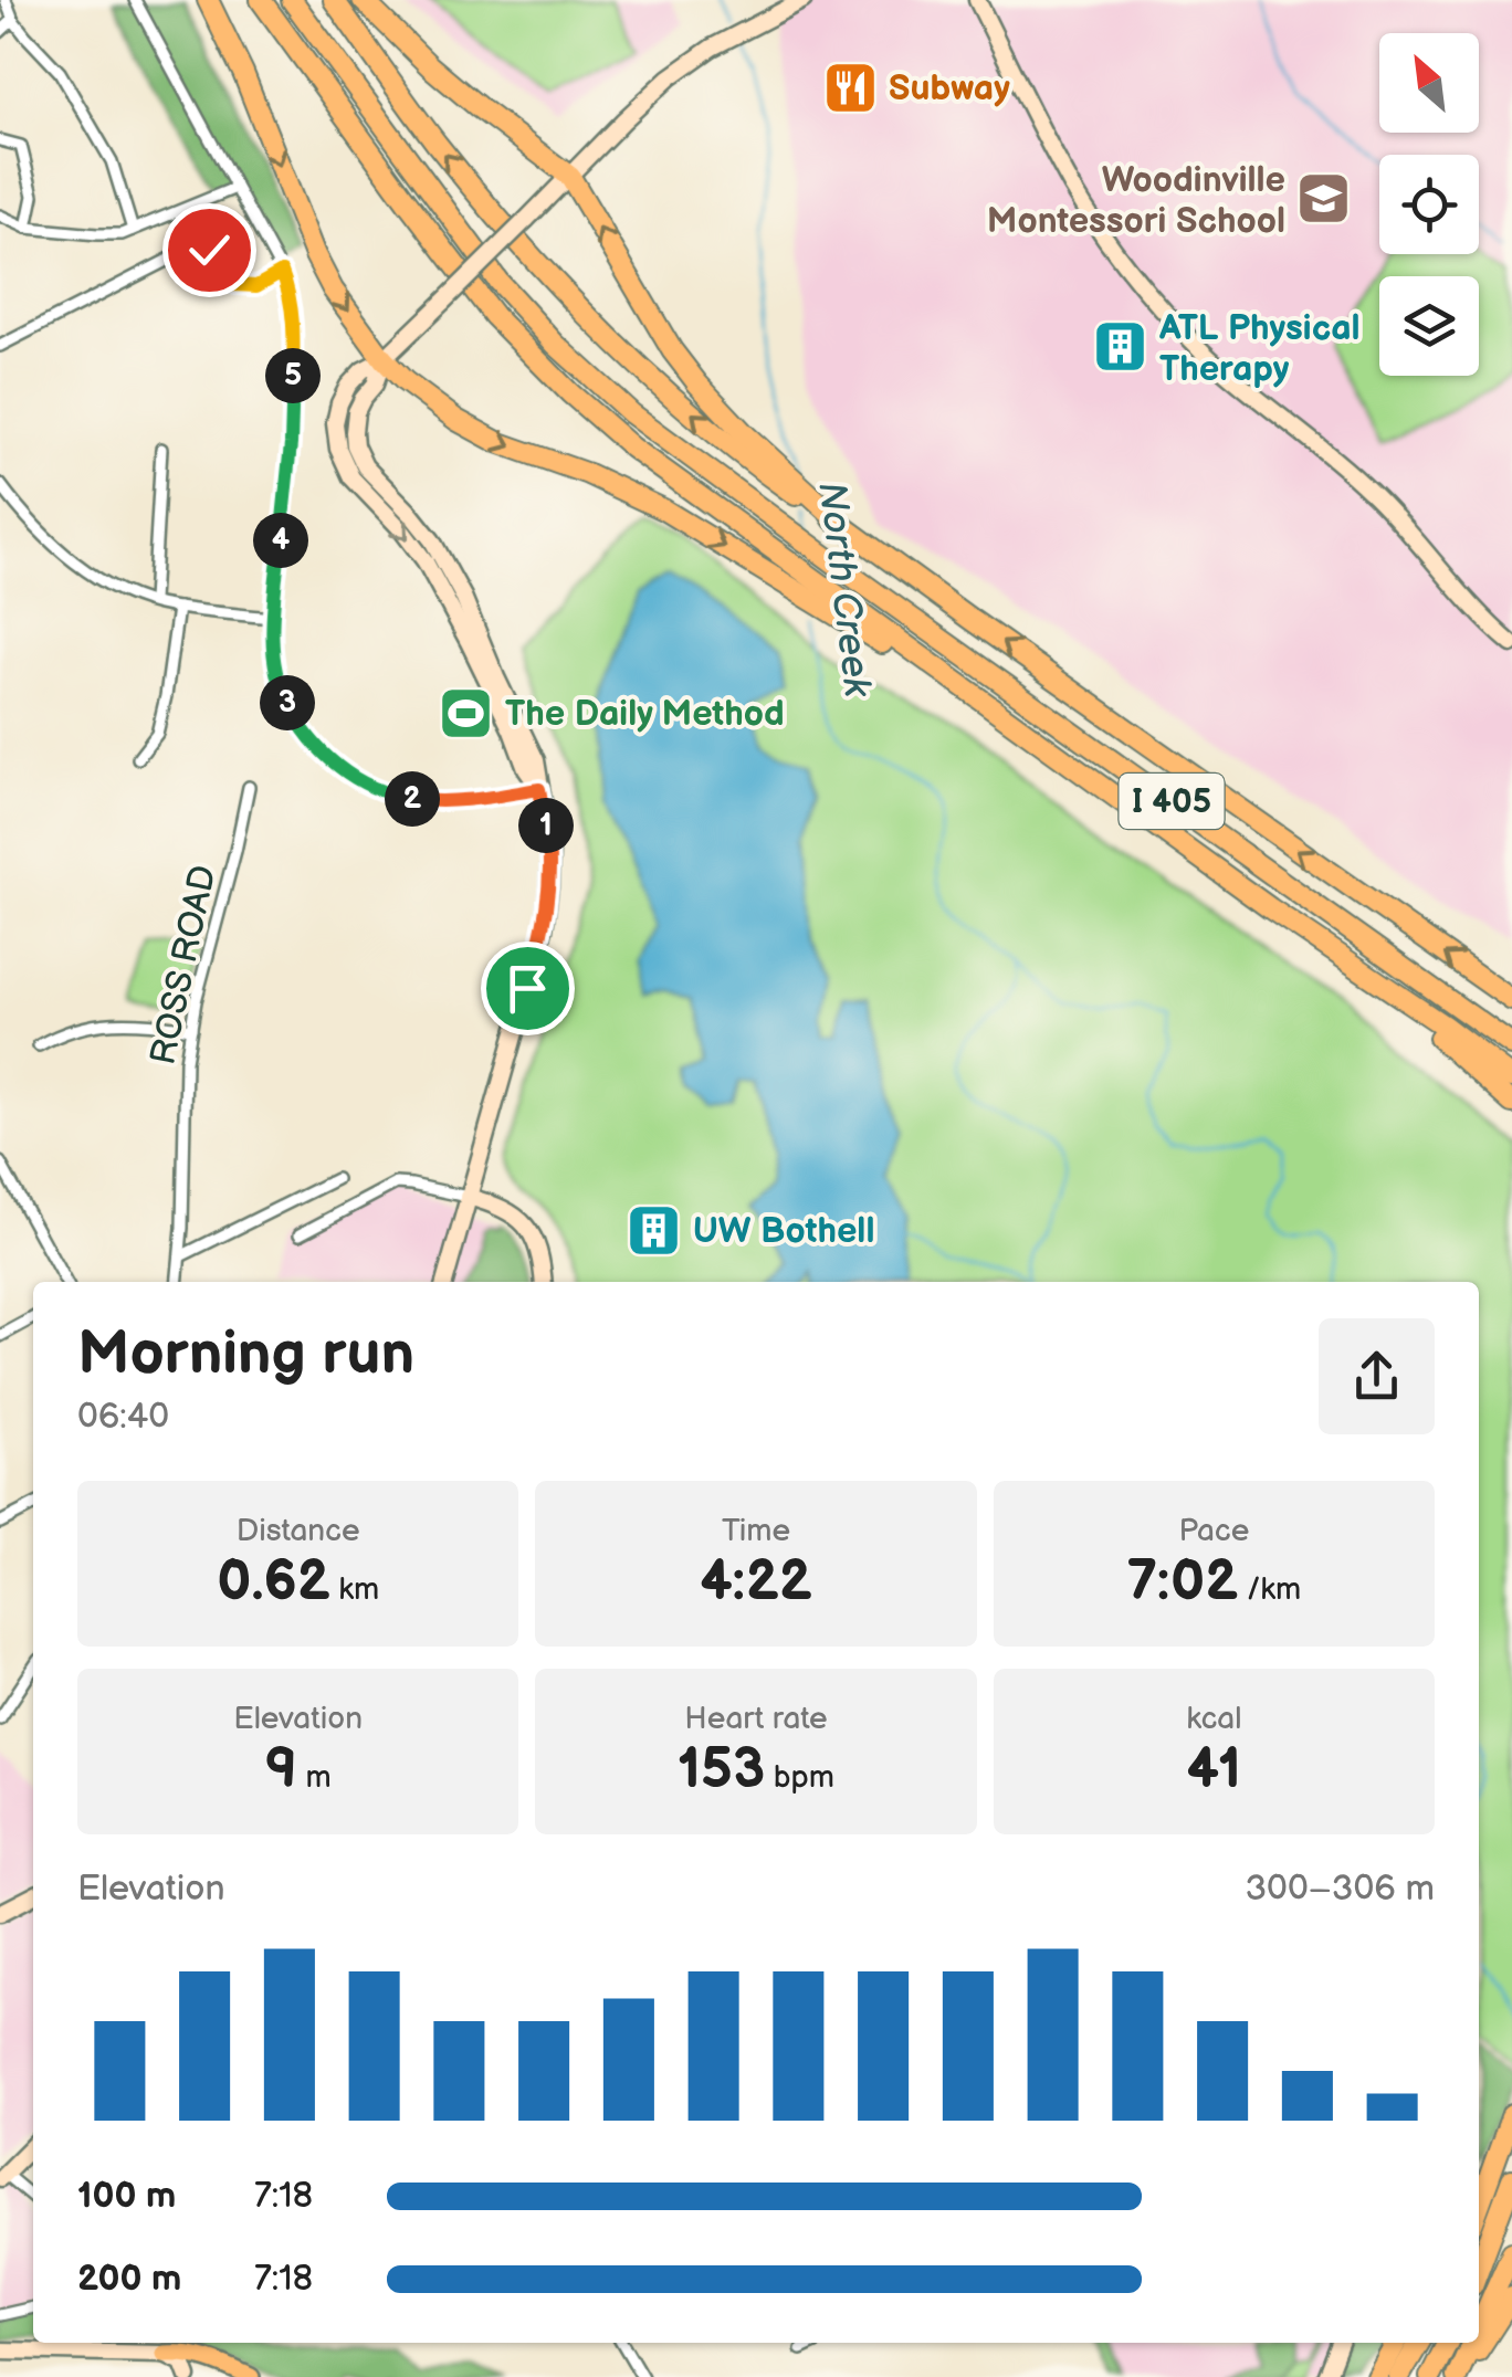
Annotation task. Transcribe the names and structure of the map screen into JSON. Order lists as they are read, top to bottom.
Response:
{
  "streets": {
    "highway": ["I 405"],
    "street": ["ROSS ROAD"]
  },
  "water": ["North Creek"],
  "places": {
    "restaurant": ["Subway"],
    "school or university": ["Woodinville Montessori School"],
    "building": ["ATL Physical Therapy", "UW Bothell"],
    "sports": ["The Daily Method"]
  },
  "north": "top left",
  "page": {
    "pins": [
      "5",
      "4",
      "3",
      "2",
      "1"
    ],
    "heading": ["Morning run", "06:40"],
    "stats": [
      ["Distance", "0.62 km"],
      ["Time", "4:22"],
      ["Pace", "7:02 /km"],
      ["Elevation", "9 m"],
      ["Heart rate", "153 bpm"],
      ["kcal", "41"]
    ],
    "chart": ["Elevation", "300–306 m"],
    "list": [
      {
        "name": "100 m",
        "note": "7:18"
      },
      {
        "name": "200 m",
        "note": "7:18"
      }
    ]
  }
}
